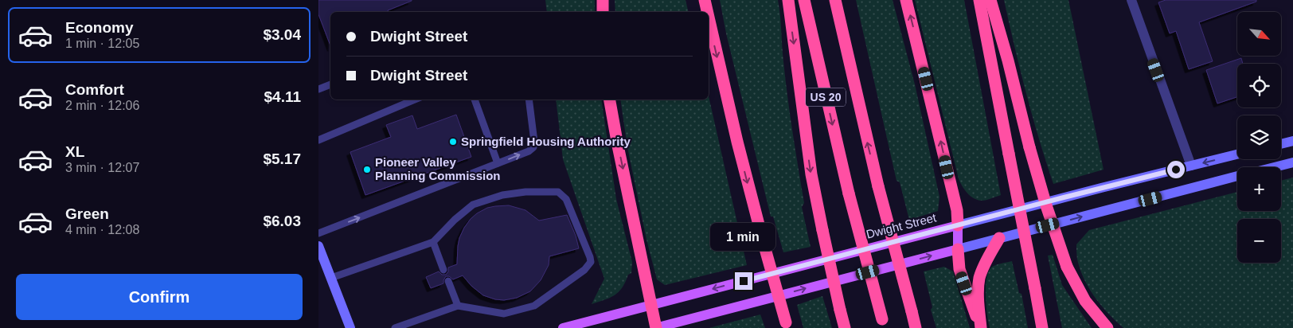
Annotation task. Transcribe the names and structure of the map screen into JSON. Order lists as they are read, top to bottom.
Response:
{
  "streets": {
    "highway": ["US 20"],
    "main road": ["Dwight Street"]
  },
  "places": ["Springfield Housing Authority", "Pioneer Valley Planning Commission"],
  "north": "bottom right",
  "page": {
    "list": [
      {
        "name": "Economy",
        "note": "1 min · 12:05",
        "value": "$3.04"
      },
      {
        "name": "Comfort",
        "note": "2 min · 12:06",
        "value": "$4.11"
      },
      {
        "name": "XL",
        "note": "3 min · 12:07",
        "value": "$5.17"
      },
      {
        "name": "Green",
        "note": "4 min · 12:08",
        "value": "$6.03"
      }
    ],
    "map_buttons": ["+", "−"],
    "banner": ["Dwight Street", "Dwight Street"],
    "bubble": "1 min",
    "buttons": "Confirm"
  }
}
